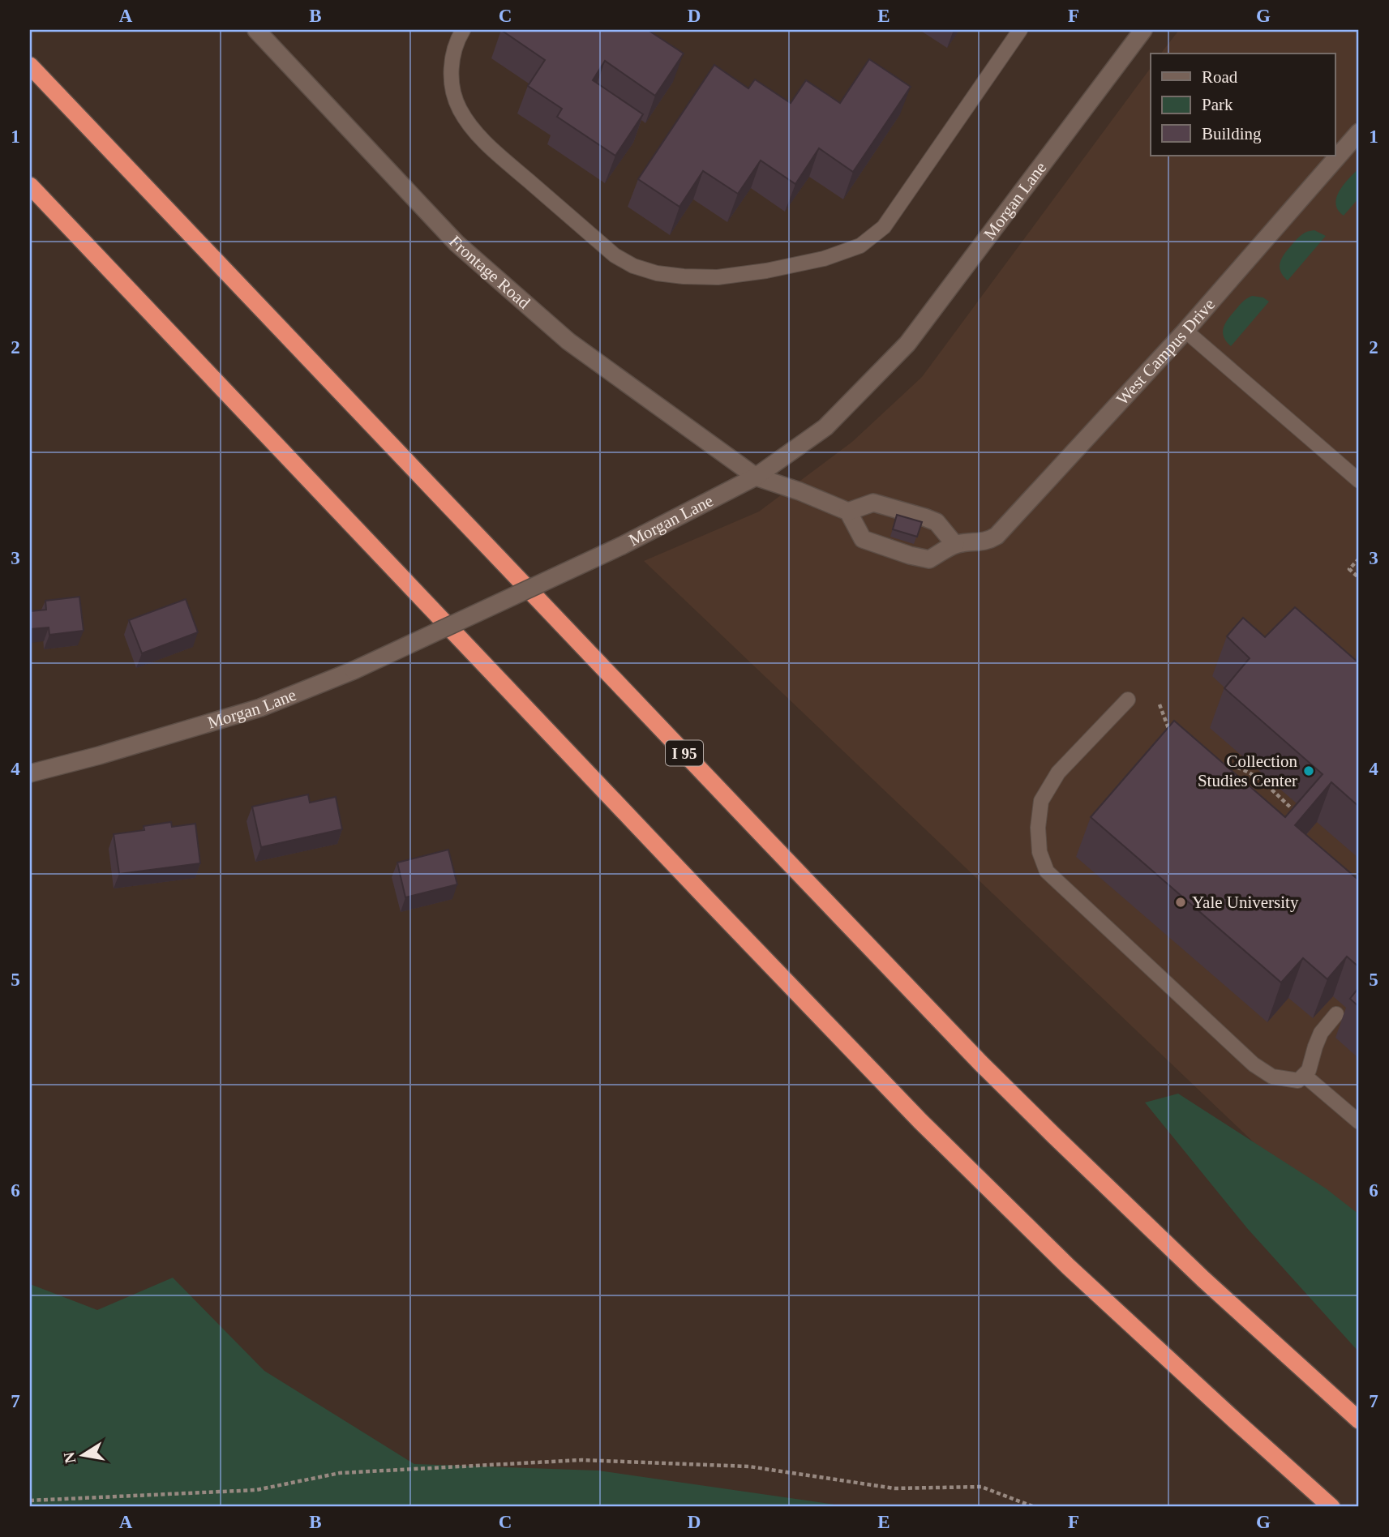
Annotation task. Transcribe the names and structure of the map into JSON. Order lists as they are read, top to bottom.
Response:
{
  "streets": {
    "highway": ["I 95"],
    "street": ["Morgan Lane", "Frontage Road", "West Campus Drive"]
  },
  "crossings": [
    ["Morgan Lane", "Frontage Road"]
  ],
  "places": ["Collection Studies Center", "Yale University"],
  "legend": ["Road", "Park", "Building"],
  "north": "left",
  "grid": {
    "columns": [
      "A",
      "B",
      "C",
      "D",
      "E",
      "F",
      "G"
    ],
    "rows": [
      "1",
      "2",
      "3",
      "4",
      "5",
      "6",
      "7"
    ]
  }
}
